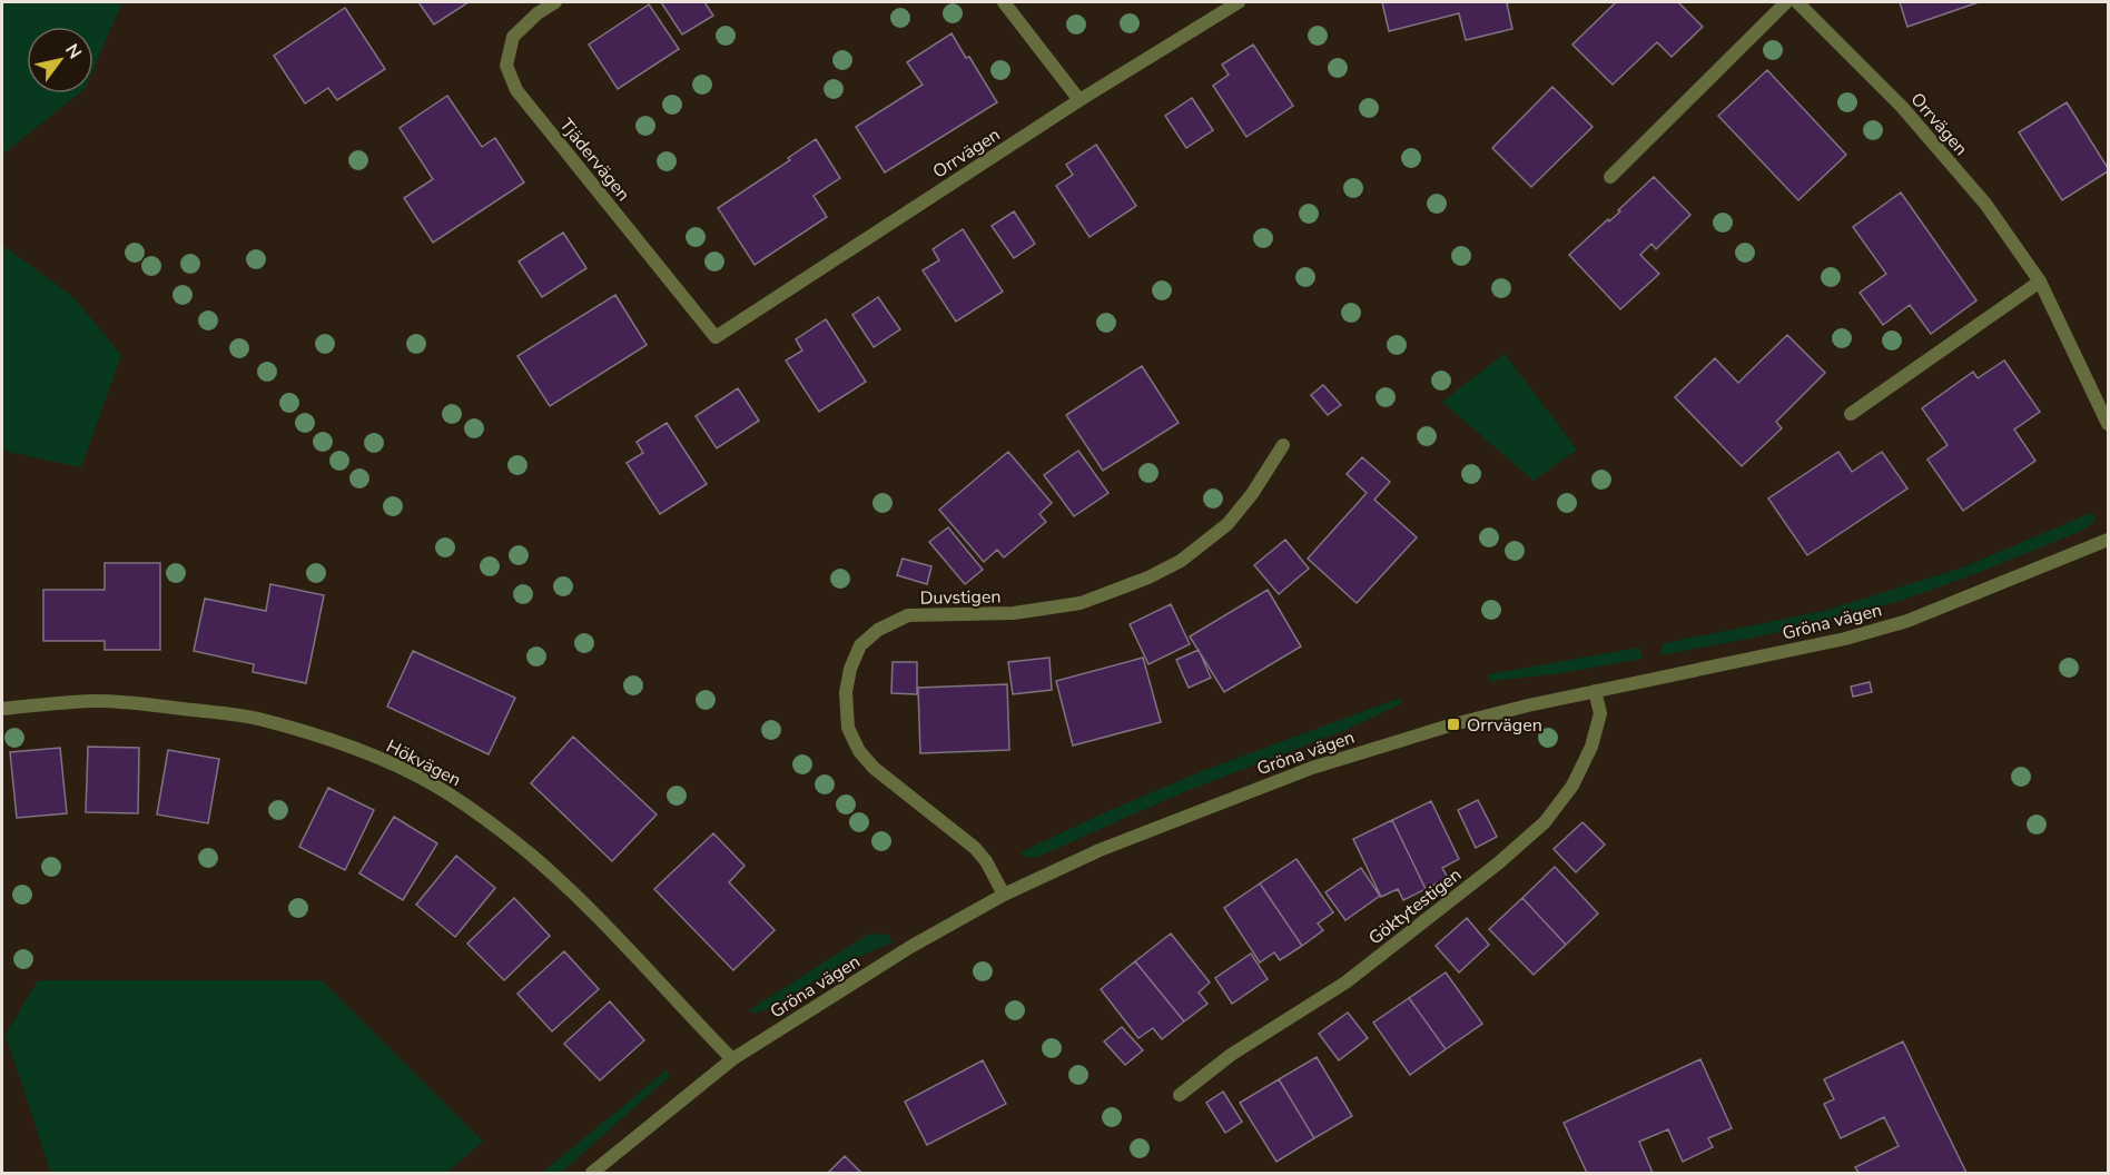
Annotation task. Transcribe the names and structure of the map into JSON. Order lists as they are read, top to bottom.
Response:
{
  "streets": {
    "street": [
      "Orrvägen",
      "Tjädervägen",
      "Duvstigen",
      "Gröna vägen",
      "Hökvägen",
      "Göktytestigen"
    ]
  },
  "crossings": [
    ["Orrvägen", "Tjädervägen"],
    ["Duvstigen", "Gröna vägen"],
    ["Gröna vägen", "Hökvägen"],
    ["Gröna vägen", "Göktytestigen"]
  ],
  "places": {
    "transit": ["Orrvägen"]
  },
  "north": "top right"
}
